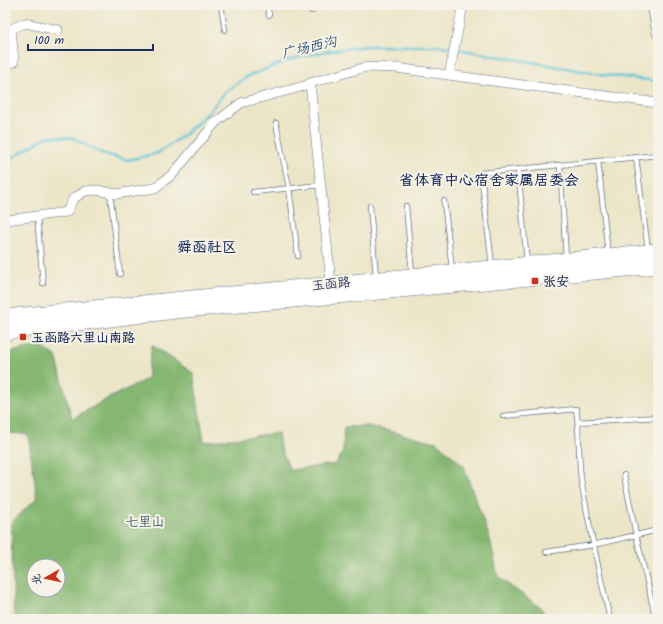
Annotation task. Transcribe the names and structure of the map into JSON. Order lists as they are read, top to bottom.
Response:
{
  "streets": {
    "main road": ["玉函路"]
  },
  "districts": ["省体育中心宿舍家属居委会", "舜函社区"],
  "water": ["广场西沟"],
  "parks": ["七里山"],
  "places": {
    "transit": ["张安", "玉函路六里山南路"]
  },
  "scale_bar": "100 m",
  "north": "left"
}
